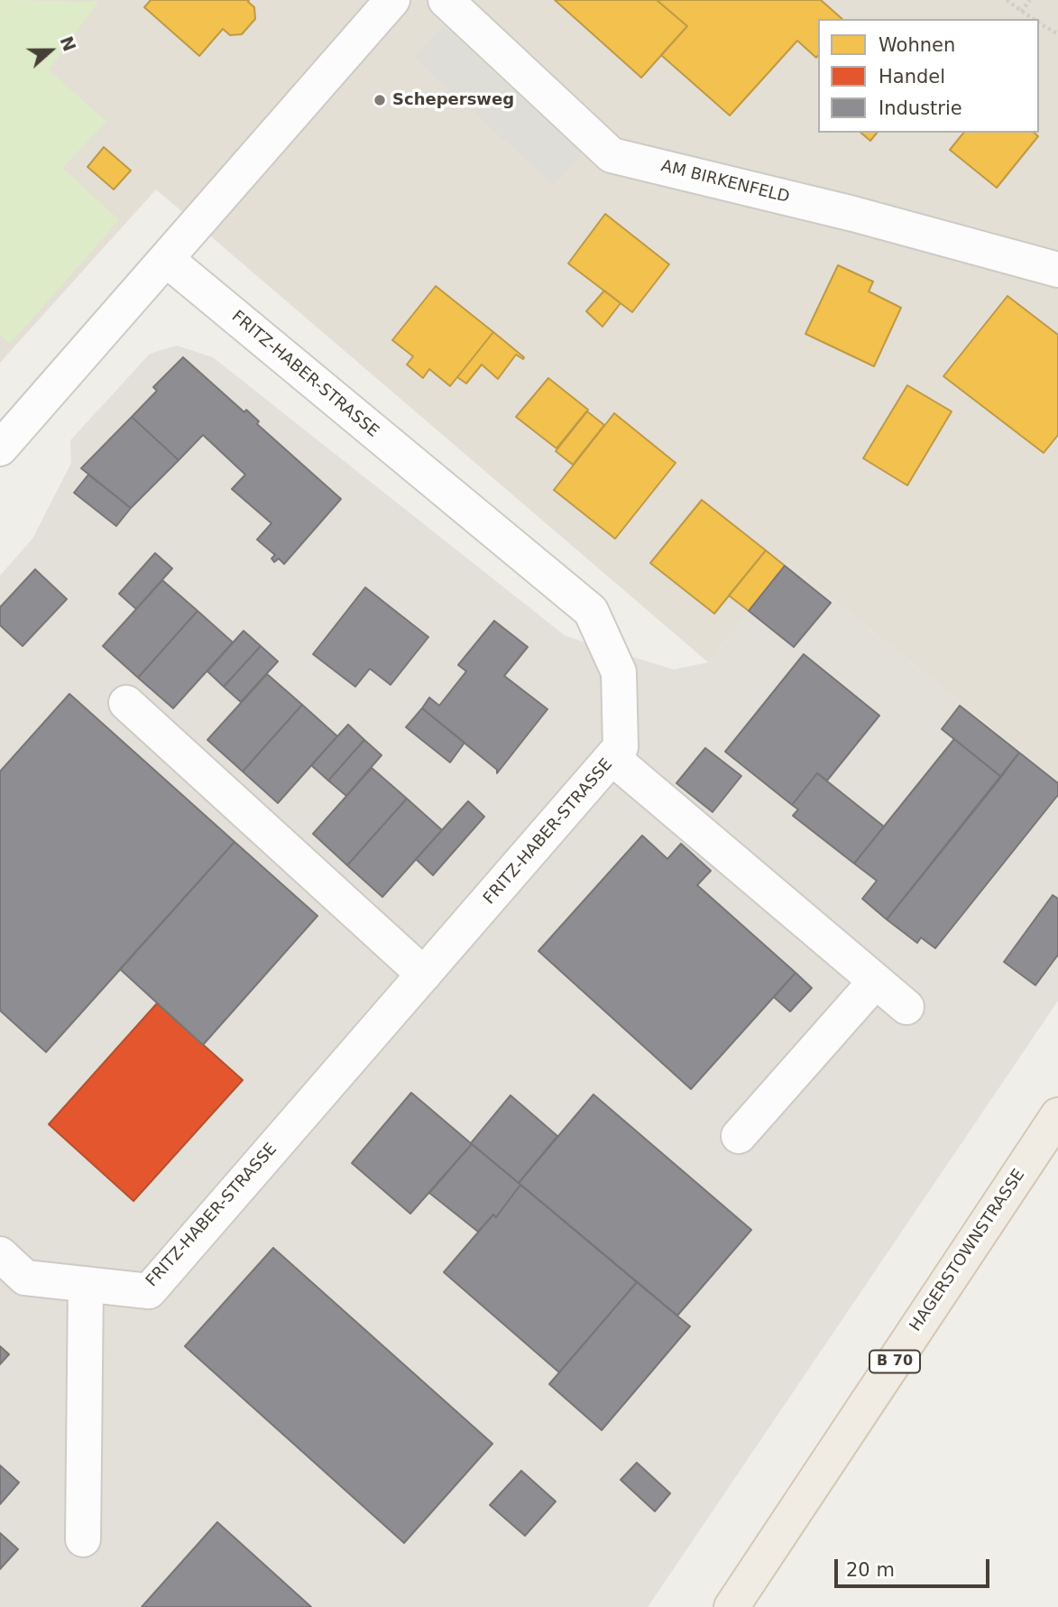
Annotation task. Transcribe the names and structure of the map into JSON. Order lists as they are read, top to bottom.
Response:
{
  "streets": {
    "main road": ["HAGERSTOWNSTRASSE", "B 70"],
    "street": ["AM BIRKENFELD", "FRITZ-HABER-STRASSE"]
  },
  "places": ["Schepersweg"],
  "legend": ["Wohnen", "Handel", "Industrie"],
  "scale_bar": "20 m",
  "north": "right"
}
